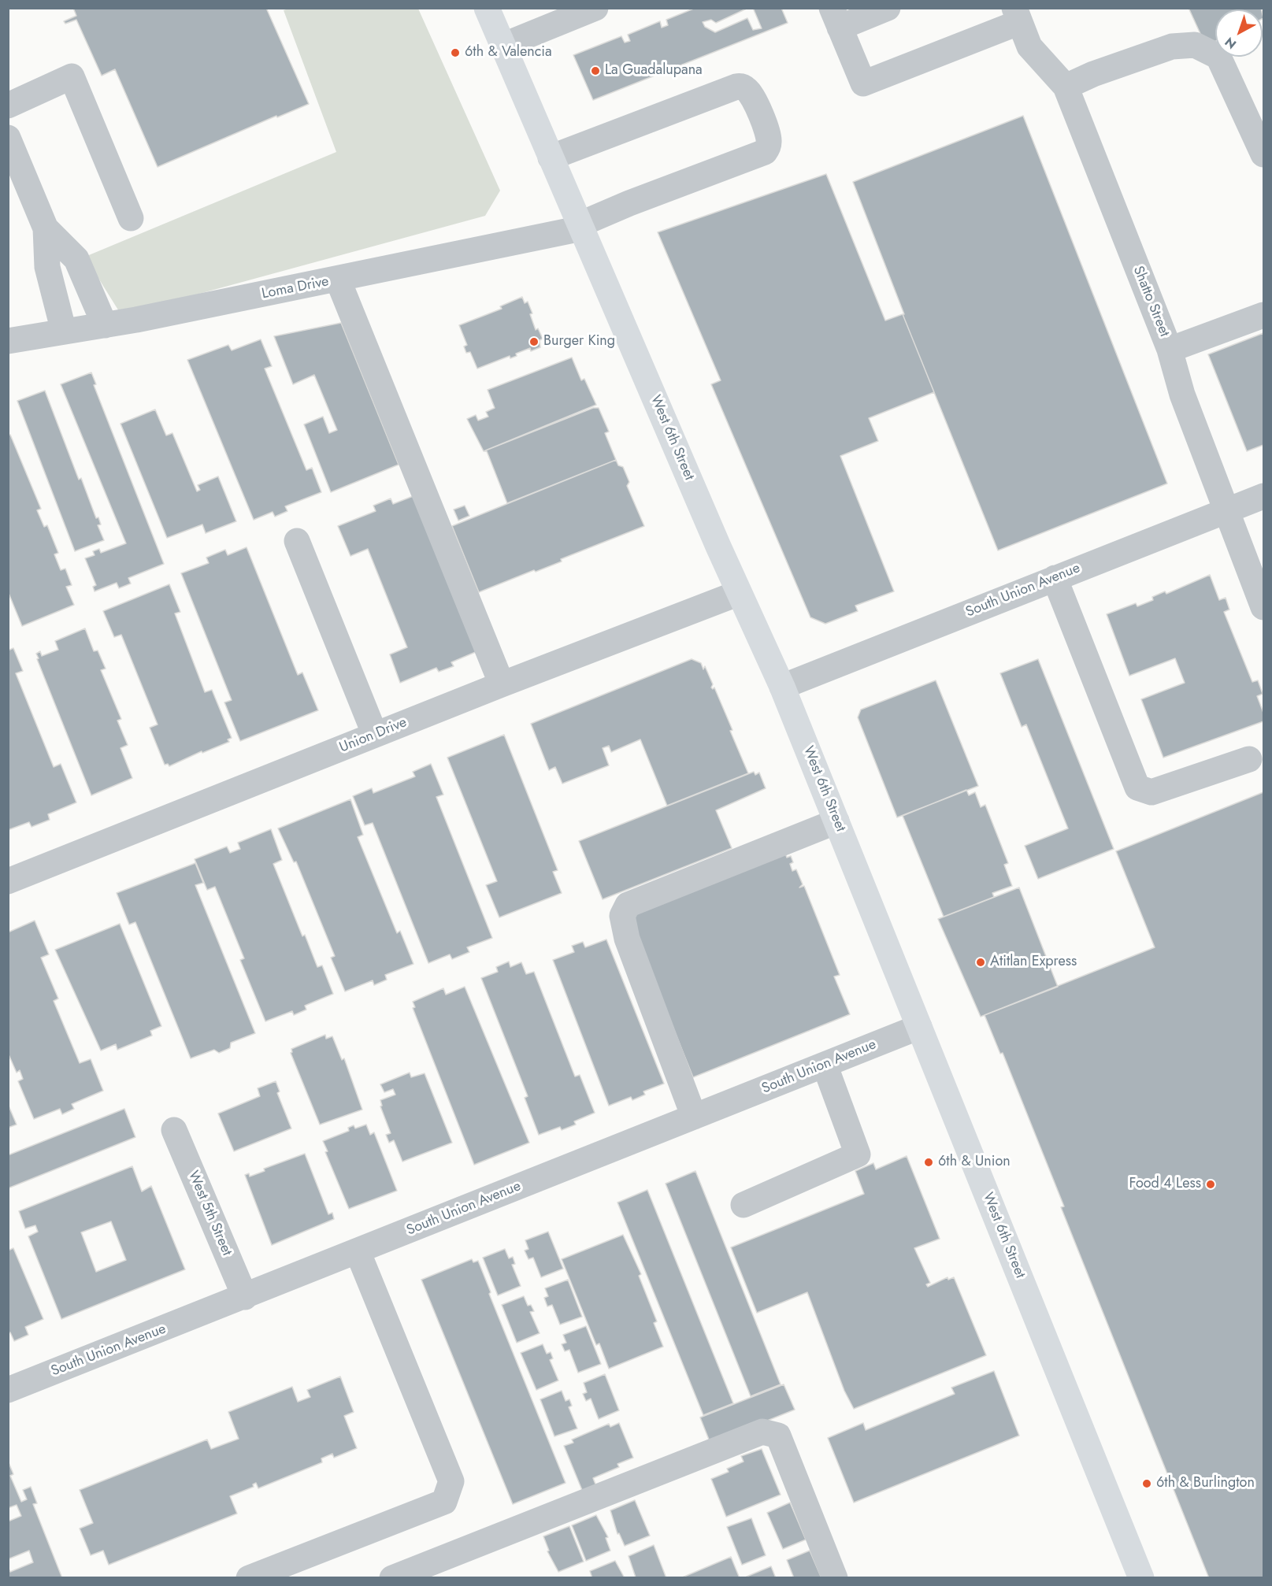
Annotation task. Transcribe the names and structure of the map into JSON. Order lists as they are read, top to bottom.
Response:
{
  "streets": {
    "main road": ["West 6th Street"],
    "street": [
      "Loma Drive",
      "Shatto Street",
      "South Union Avenue",
      "Union Drive",
      "West 5th Street"
    ]
  },
  "crossings": [
    ["Loma Drive", "West 6th Street"],
    ["Shatto Street", "South Union Avenue"],
    ["West 6th Street", "South Union Avenue"],
    ["West 6th Street", "Union Drive"],
    ["South Union Avenue", "West 5th Street"]
  ],
  "places": [
    "6th & Valencia",
    "La Guadalupana",
    "Burger King",
    "Atitlan Express",
    "6th & Union",
    "Food 4 Less",
    "6th & Burlington"
  ],
  "north": "bottom left"
}
